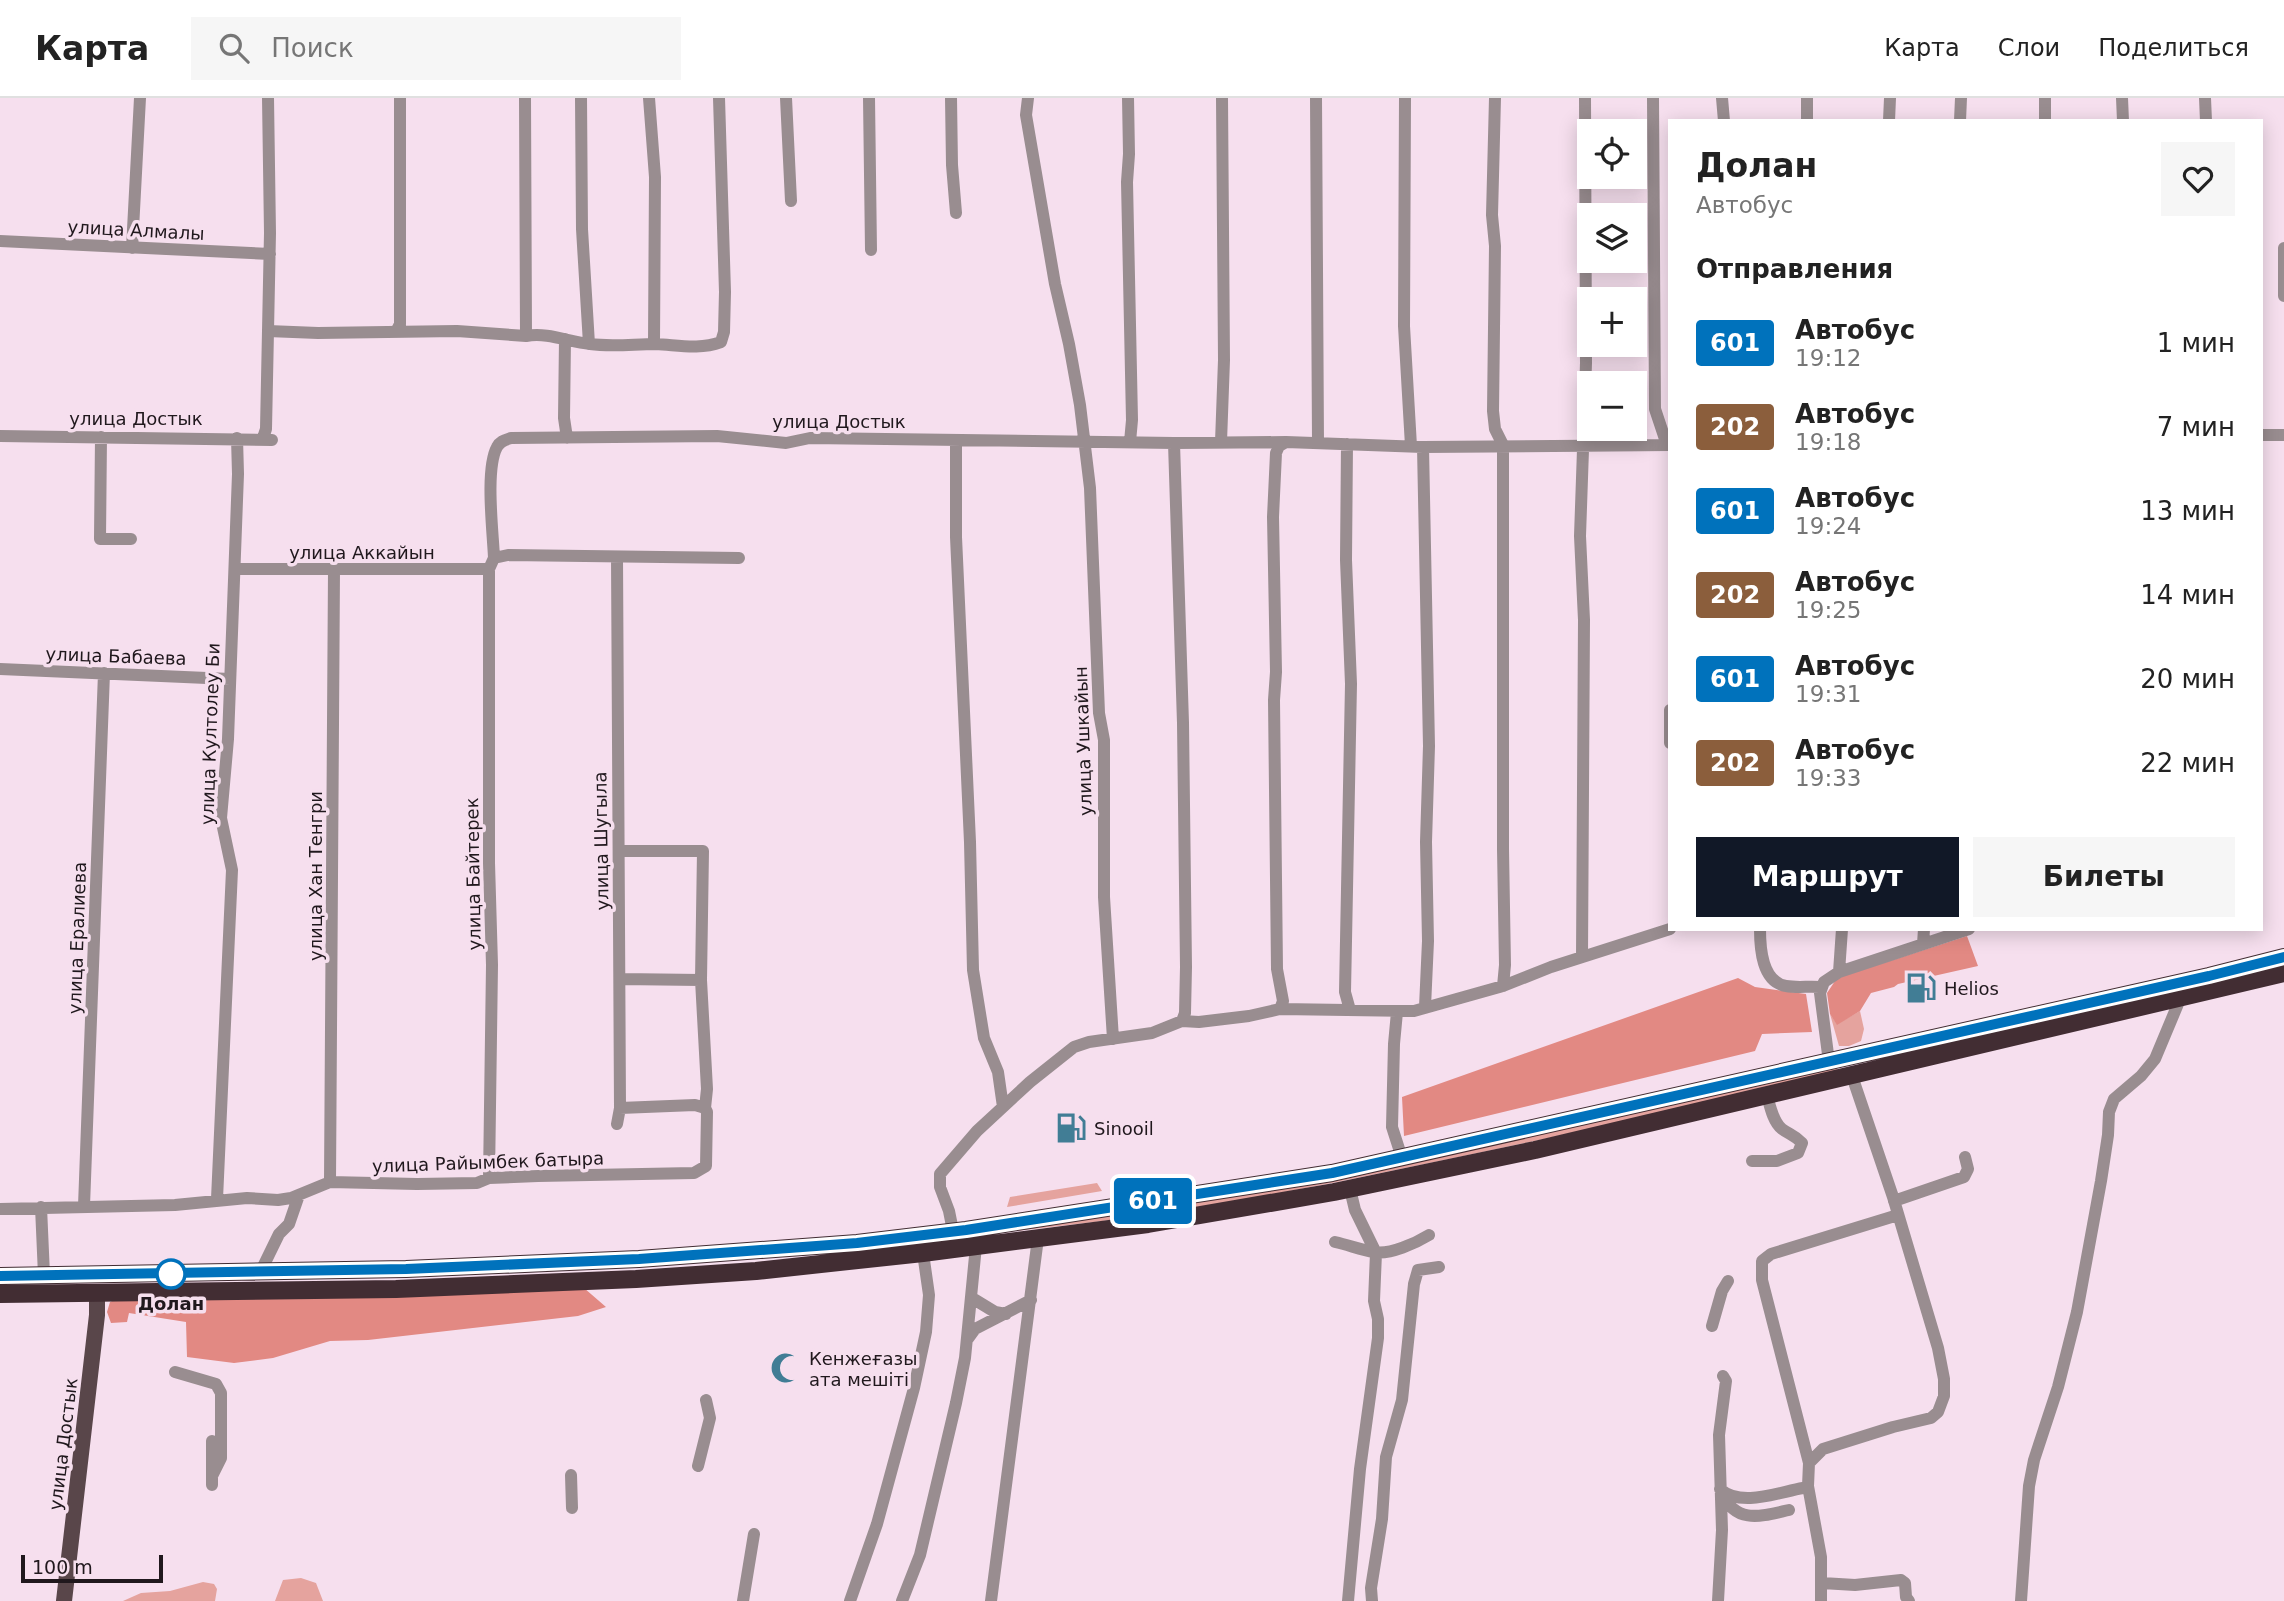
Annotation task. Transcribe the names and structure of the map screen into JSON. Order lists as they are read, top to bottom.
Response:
{
  "streets": {
    "main road": ["улица Достык"],
    "street": [
      "улица Алмалы",
      "улица Аккайын",
      "улица Бабаева",
      "улица Култолеу Би",
      "улица Ушкайын",
      "улица Шугыла",
      "улица Байтерек",
      "улица Хан Тенгри",
      "улица Ералиева",
      "улица Райымбек батыра"
    ]
  },
  "crossings": [
    ["улица Достык", "улица Култолеу Би"],
    ["улица Достык", "улица Ушкайын"],
    ["улица Достык", "улица Байтерек"],
    ["улица Аккайын", "улица Култолеу Би"],
    ["улица Аккайын", "улица Шугыла"],
    ["улица Аккайын", "улица Байтерек"],
    ["улица Аккайын", "улица Хан Тенгри"],
    ["улица Бабаева", "улица Култолеу Би"],
    ["улица Бабаева", "улица Ералиева"],
    ["улица Култолеу Би", "улица Райымбек батыра"],
    ["улица Байтерек", "улица Райымбек батыра"],
    ["улица Хан Тенгри", "улица Райымбек батыра"],
    ["улица Ералиева", "улица Райымбек батыра"]
  ],
  "places": {
    "fuel station": ["Helios", "Sinooil"],
    "other": ["Долан"],
    "mosque": ["Кенжеғазы ата мешіті"]
  },
  "lines": ["bus line 601"],
  "scale_bar": "100 m",
  "page": {
    "header": "Карта",
    "search": "Поиск",
    "nav": ["Карта", "Слои", "Поделиться"],
    "on_map": "601",
    "map_buttons": ["+", "−"],
    "heading": [
      ["Долан", "Автобус"],
      "Отправления"
    ],
    "list": [
      {
        "mark": "601",
        "name": "Автобус",
        "note": "19:12",
        "value": "1 мин"
      },
      {
        "mark": "202",
        "name": "Автобус",
        "note": "19:18",
        "value": "7 мин"
      },
      {
        "mark": "601",
        "name": "Автобус",
        "note": "19:24",
        "value": "13 мин"
      },
      {
        "mark": "202",
        "name": "Автобус",
        "note": "19:25",
        "value": "14 мин"
      },
      {
        "mark": "601",
        "name": "Автобус",
        "note": "19:31",
        "value": "20 мин"
      },
      {
        "mark": "202",
        "name": "Автобус",
        "note": "19:33",
        "value": "22 мин"
      }
    ],
    "buttons": ["Маршрут", "Билеты"],
    "scale": "100 m"
  }
}
